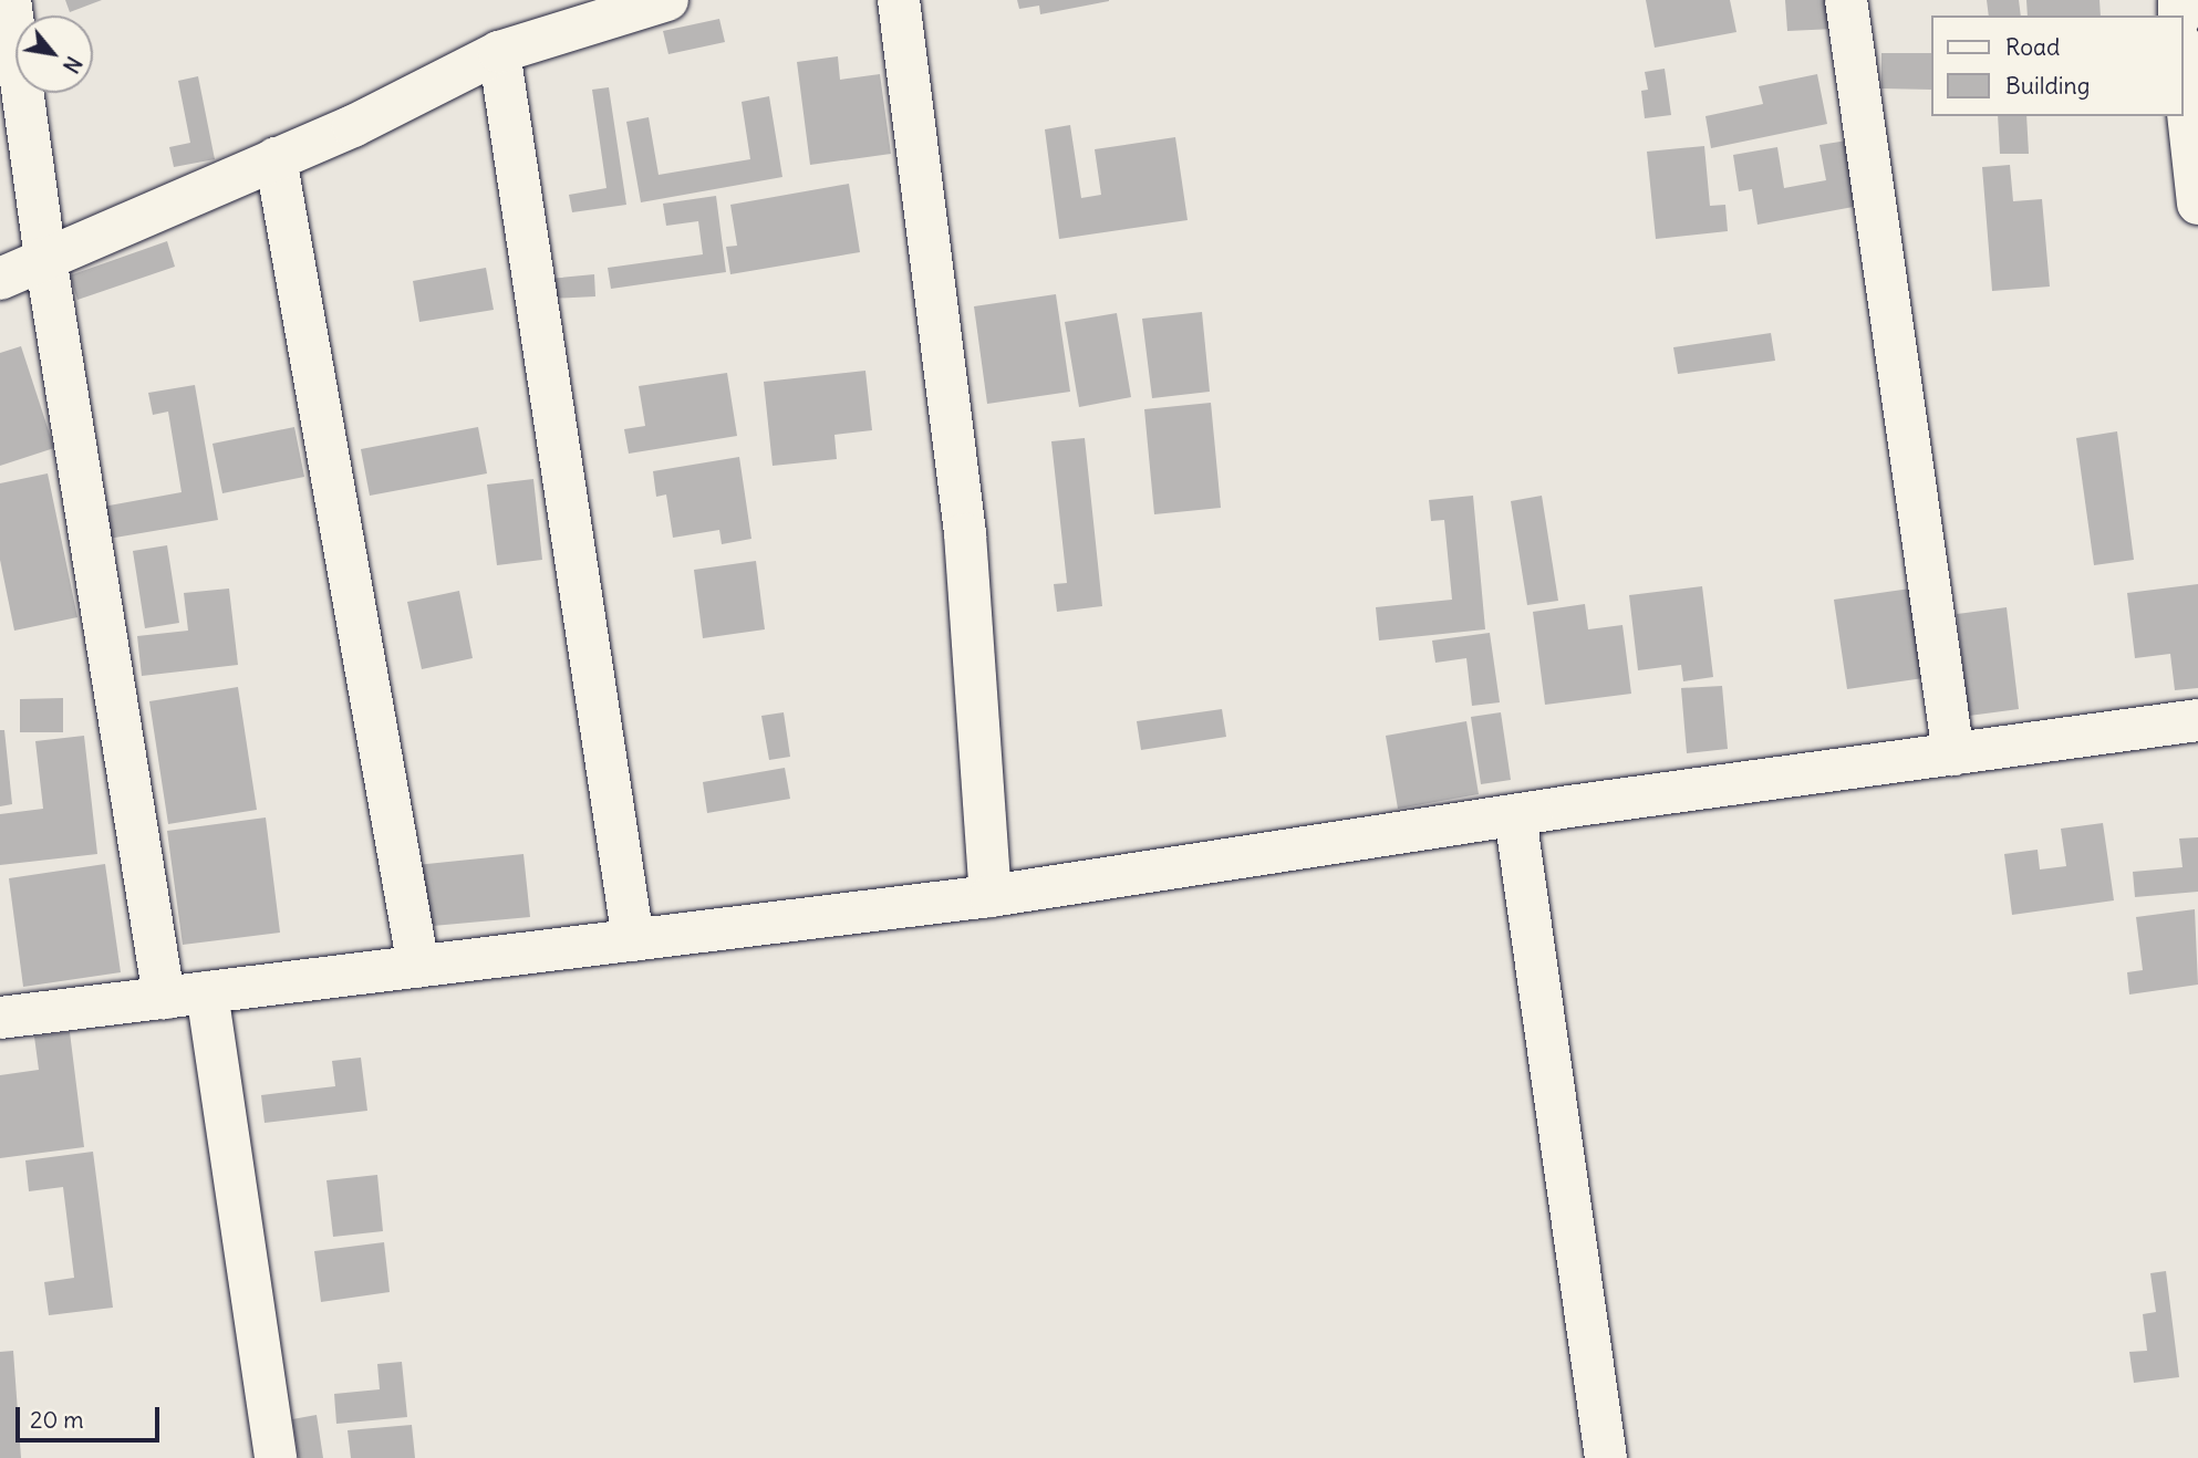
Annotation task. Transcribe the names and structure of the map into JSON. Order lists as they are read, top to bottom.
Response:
{
  "legend": ["Road", "Building"],
  "scale_bar": "20 m",
  "north": "bottom right"
}
